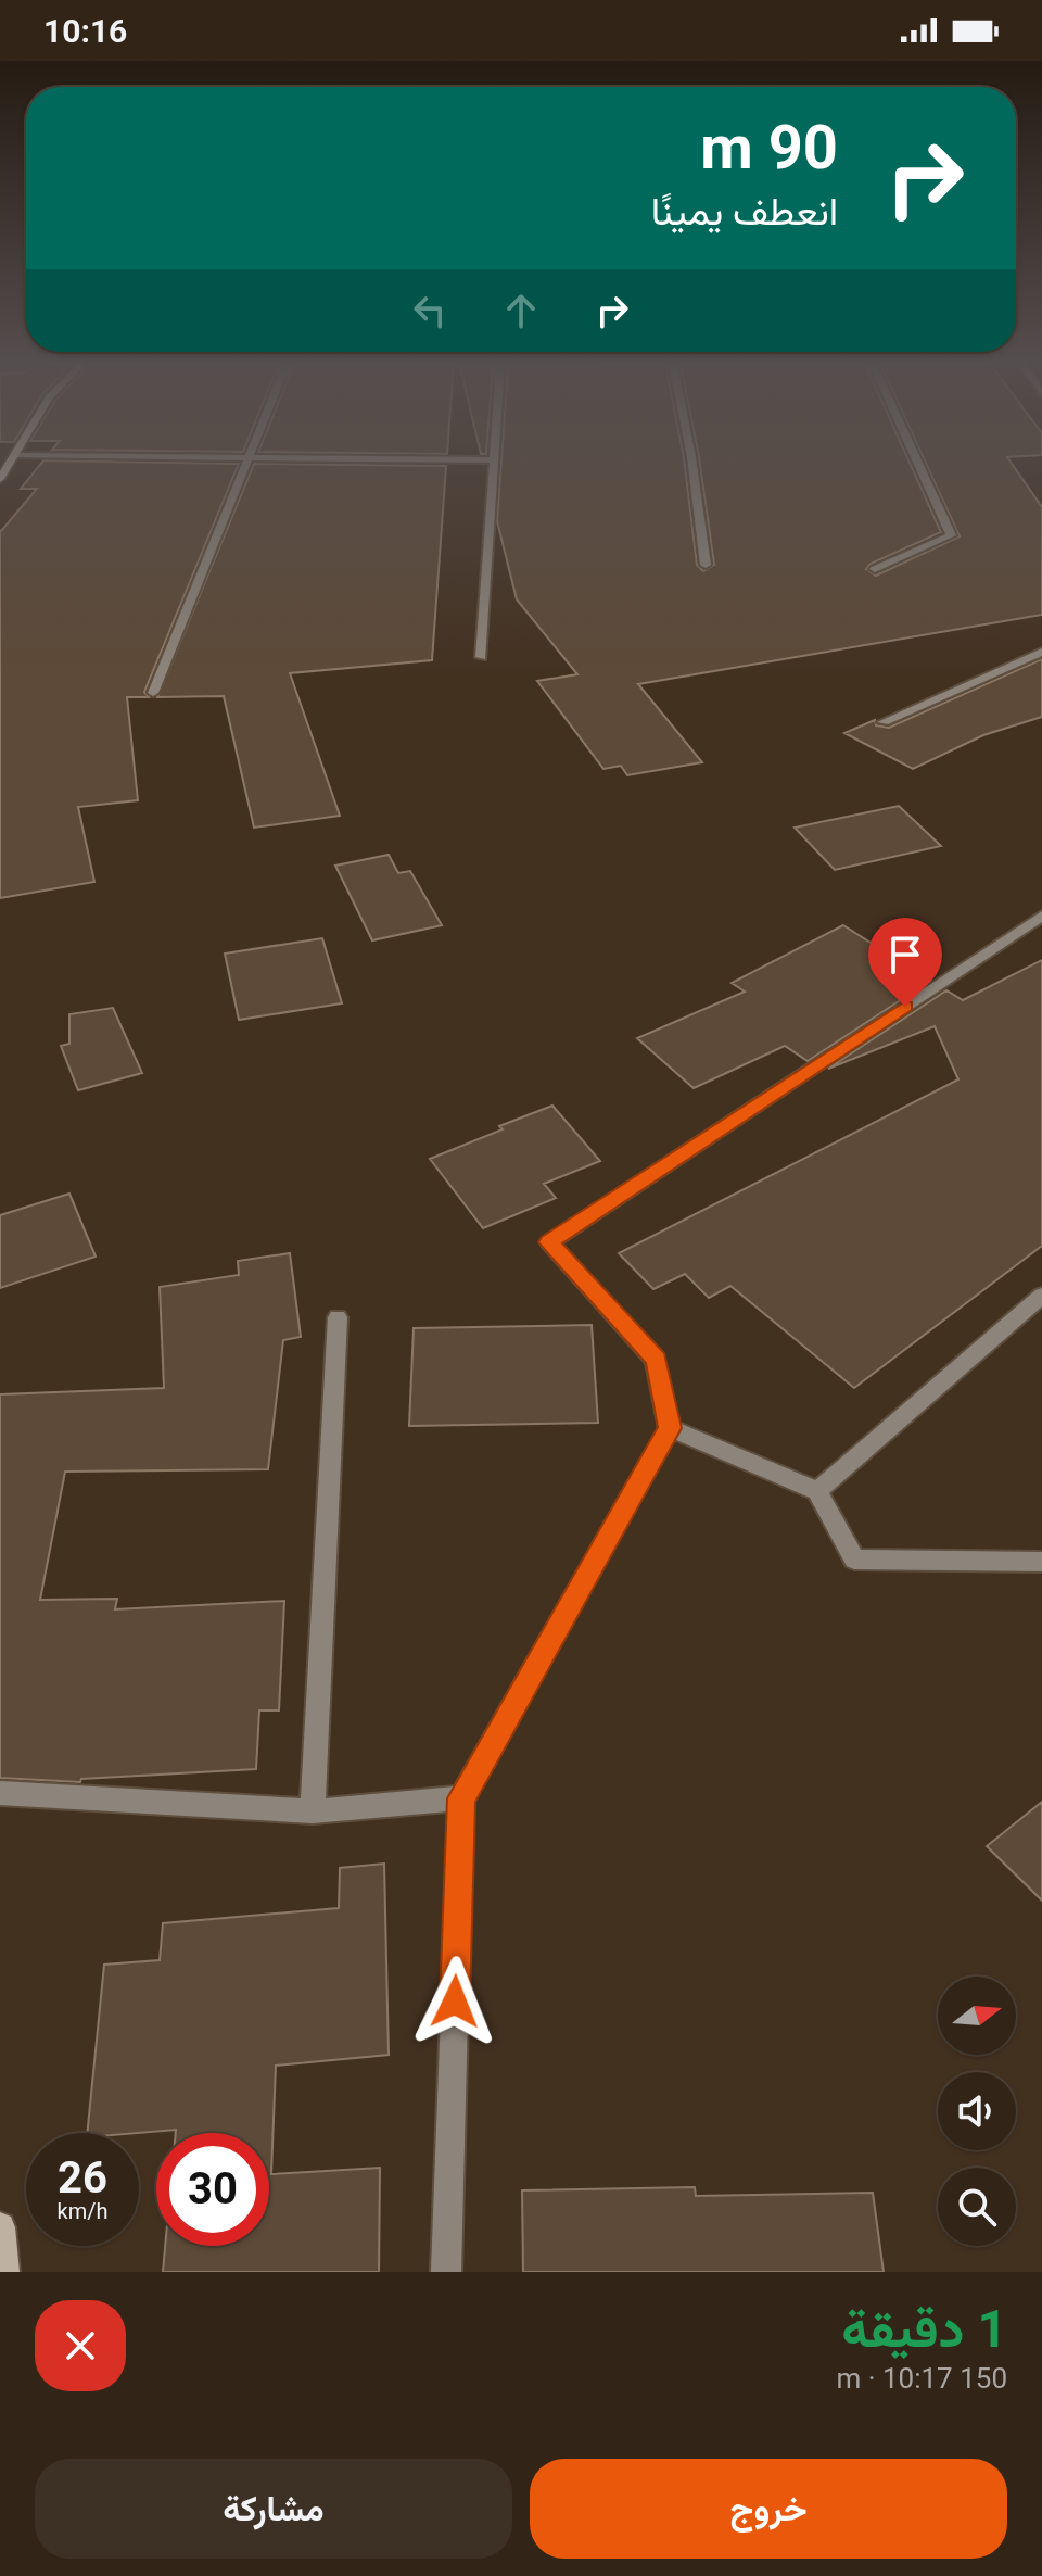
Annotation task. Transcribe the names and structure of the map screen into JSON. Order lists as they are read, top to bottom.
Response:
{
  "north": "right",
  "page": {
    "status": "10:16",
    "turn": ["90 m", "انعطف يمينًا"],
    "speed": "26 km/h",
    "limit": "30",
    "heading": ["1 دقيقة", "150 m · 10:17"],
    "buttons": ["خروج", "مشاركة"]
  }
}
